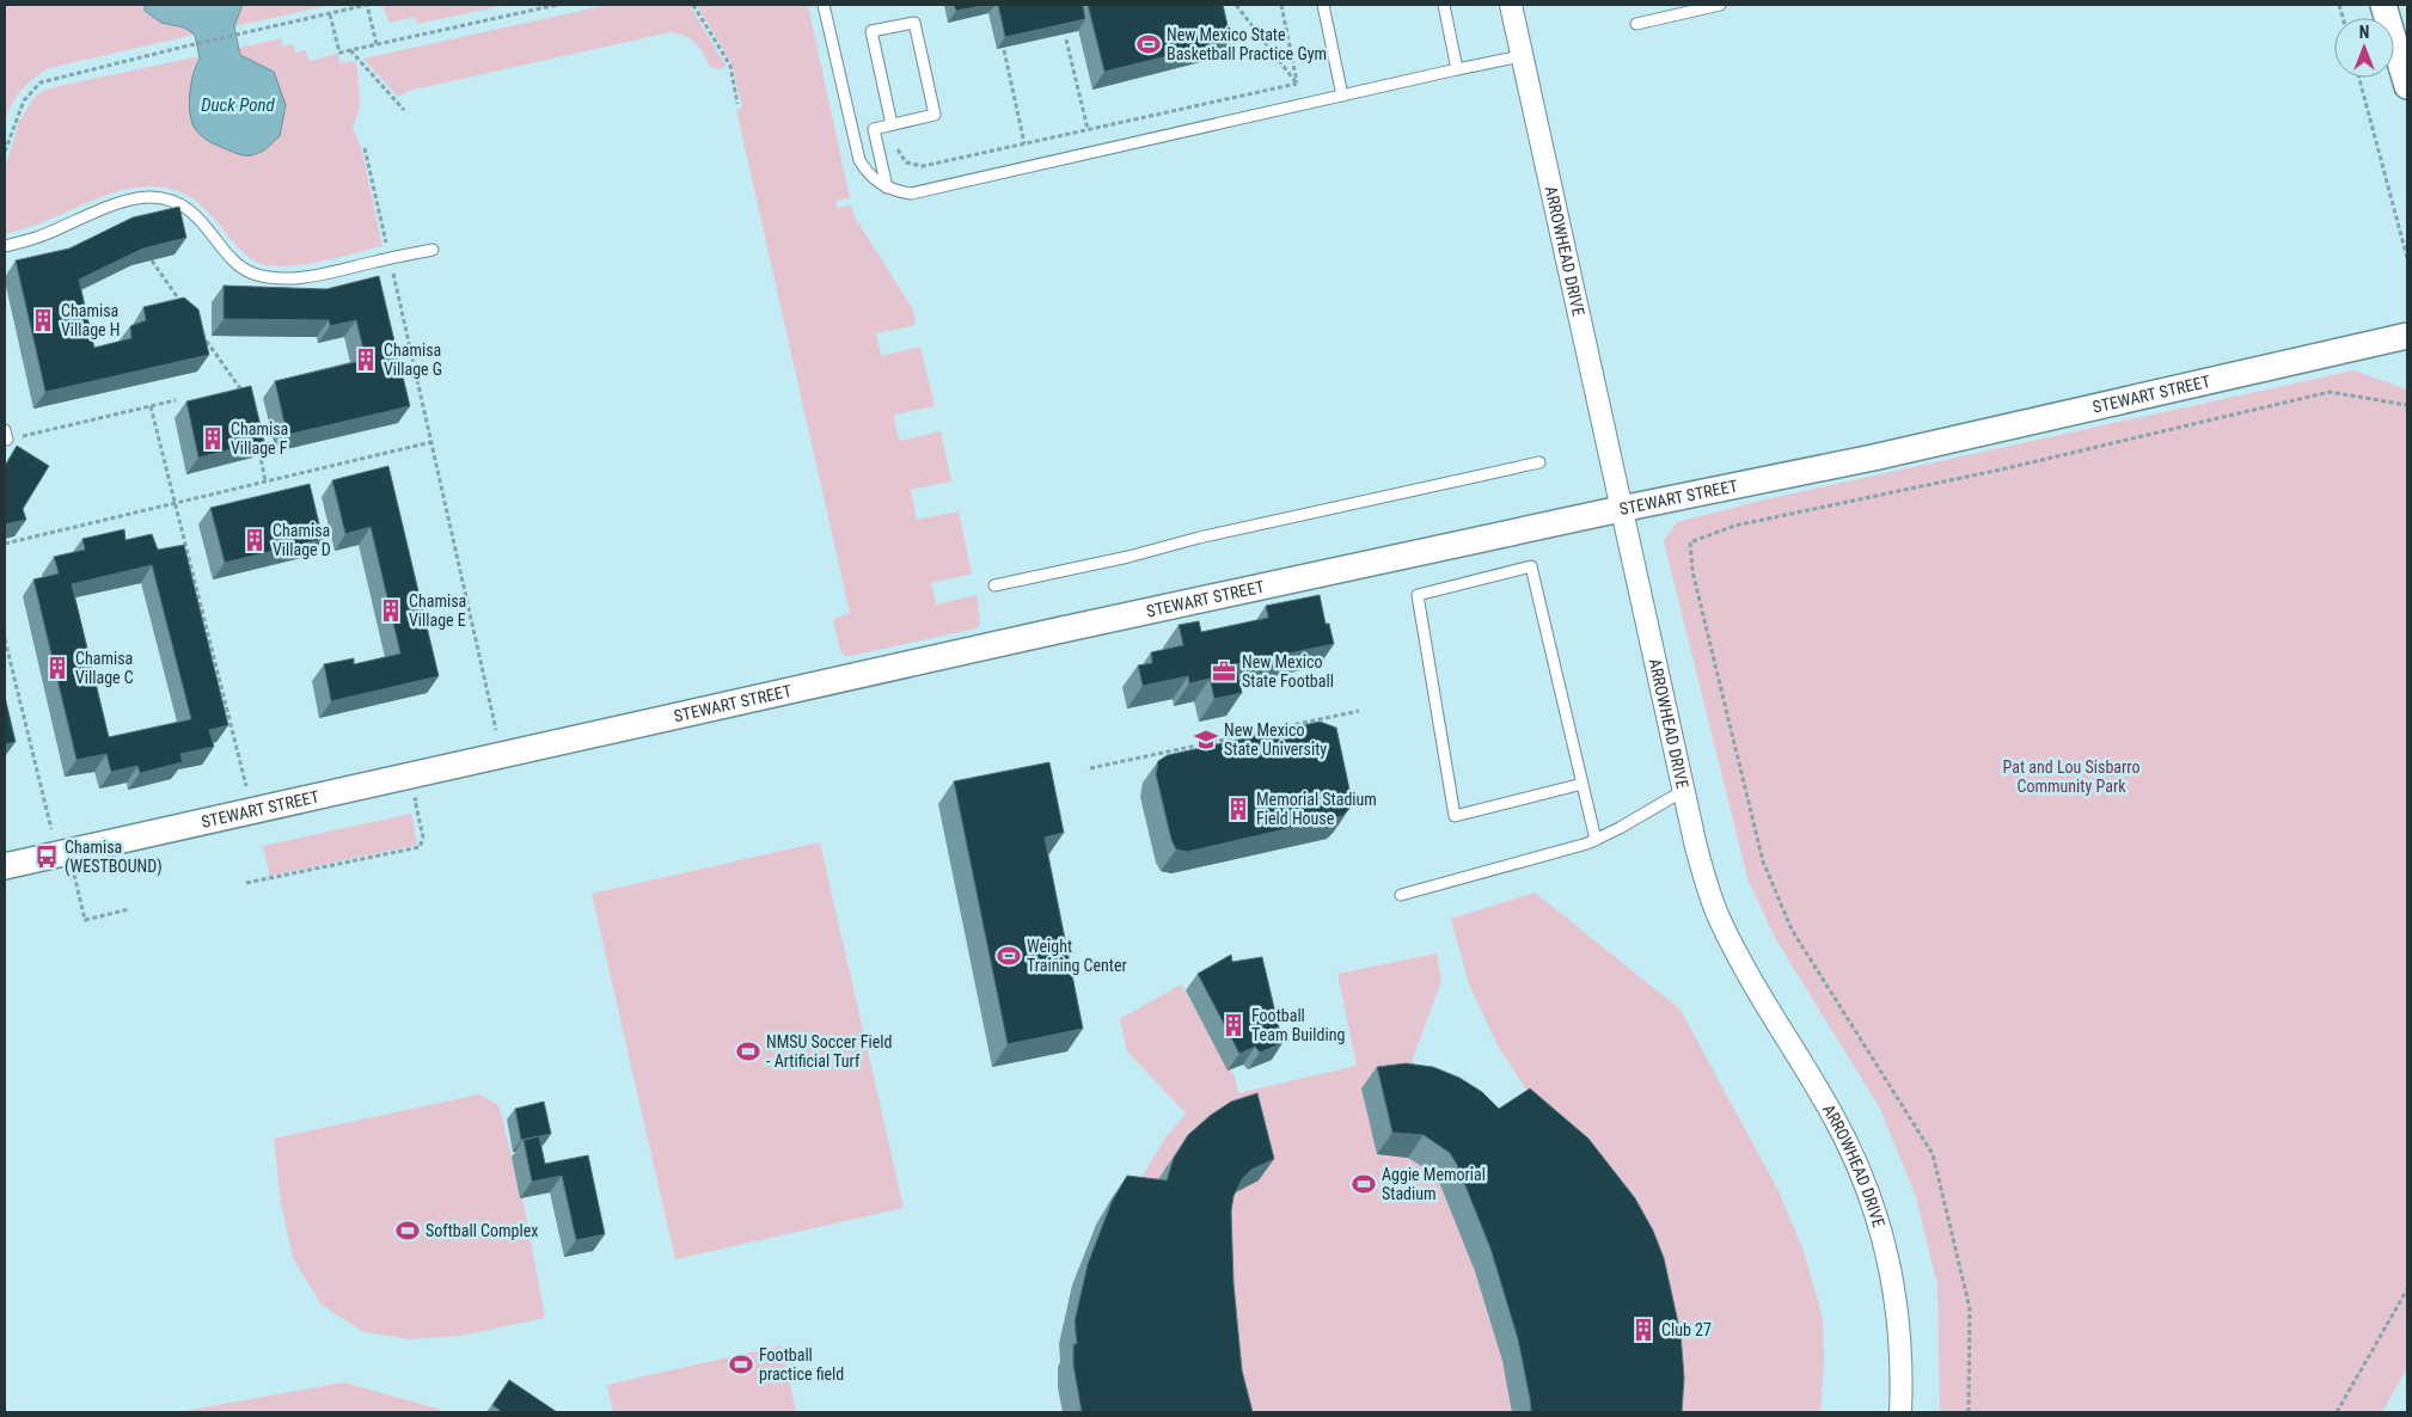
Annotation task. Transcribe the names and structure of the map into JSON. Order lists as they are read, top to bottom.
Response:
{
  "streets": {
    "street": ["ARROWHEAD DRIVE", "STEWART STREET"]
  },
  "crossings": [
    ["ARROWHEAD DRIVE", "STEWART STREET"]
  ],
  "water": ["Duck Pond"],
  "parks": ["Pat and Lou Sisbarro Community Park"],
  "places": {
    "sports": [
      "New Mexico State Basketball Practice Gym",
      "Weight Training Center",
      "NMSU Soccer Field - Artificial Turf",
      "Aggie Memorial Stadium",
      "Softball Complex",
      "Football practice field"
    ],
    "building": [
      "Chamisa Village H",
      "Chamisa Village G",
      "Chamisa Village F",
      "Chamisa Village D",
      "Chamisa Village E",
      "Chamisa Village C",
      "Memorial Stadium Field House",
      "Football Team Building",
      "Club 27"
    ],
    "office": ["New Mexico State Football"],
    "school or university": ["New Mexico State University"],
    "bus stop": ["Chamisa (WESTBOUND)"]
  },
  "north": "top"
}
